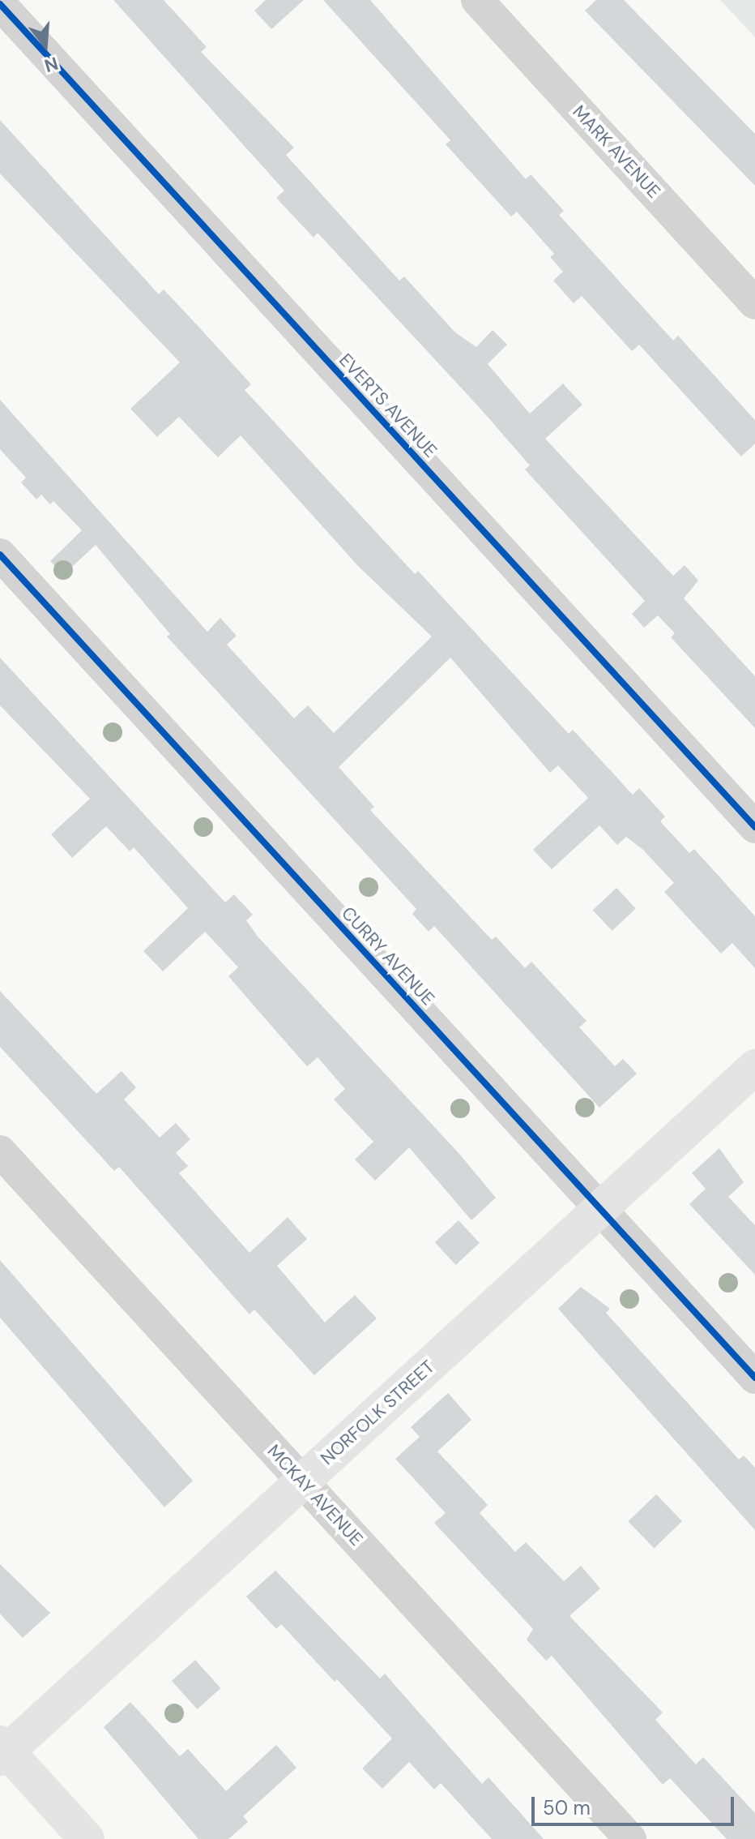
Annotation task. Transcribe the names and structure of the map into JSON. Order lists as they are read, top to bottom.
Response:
{
  "streets": {
    "street": [
      "MARK AVENUE",
      "EVERTS AVENUE",
      "CURRY AVENUE",
      "NORFOLK STREET",
      "MCKAY AVENUE"
    ]
  },
  "crossings": [
    ["CURRY AVENUE", "NORFOLK STREET"],
    ["NORFOLK STREET", "MCKAY AVENUE"]
  ],
  "scale_bar": "50 m",
  "north": "bottom"
}
